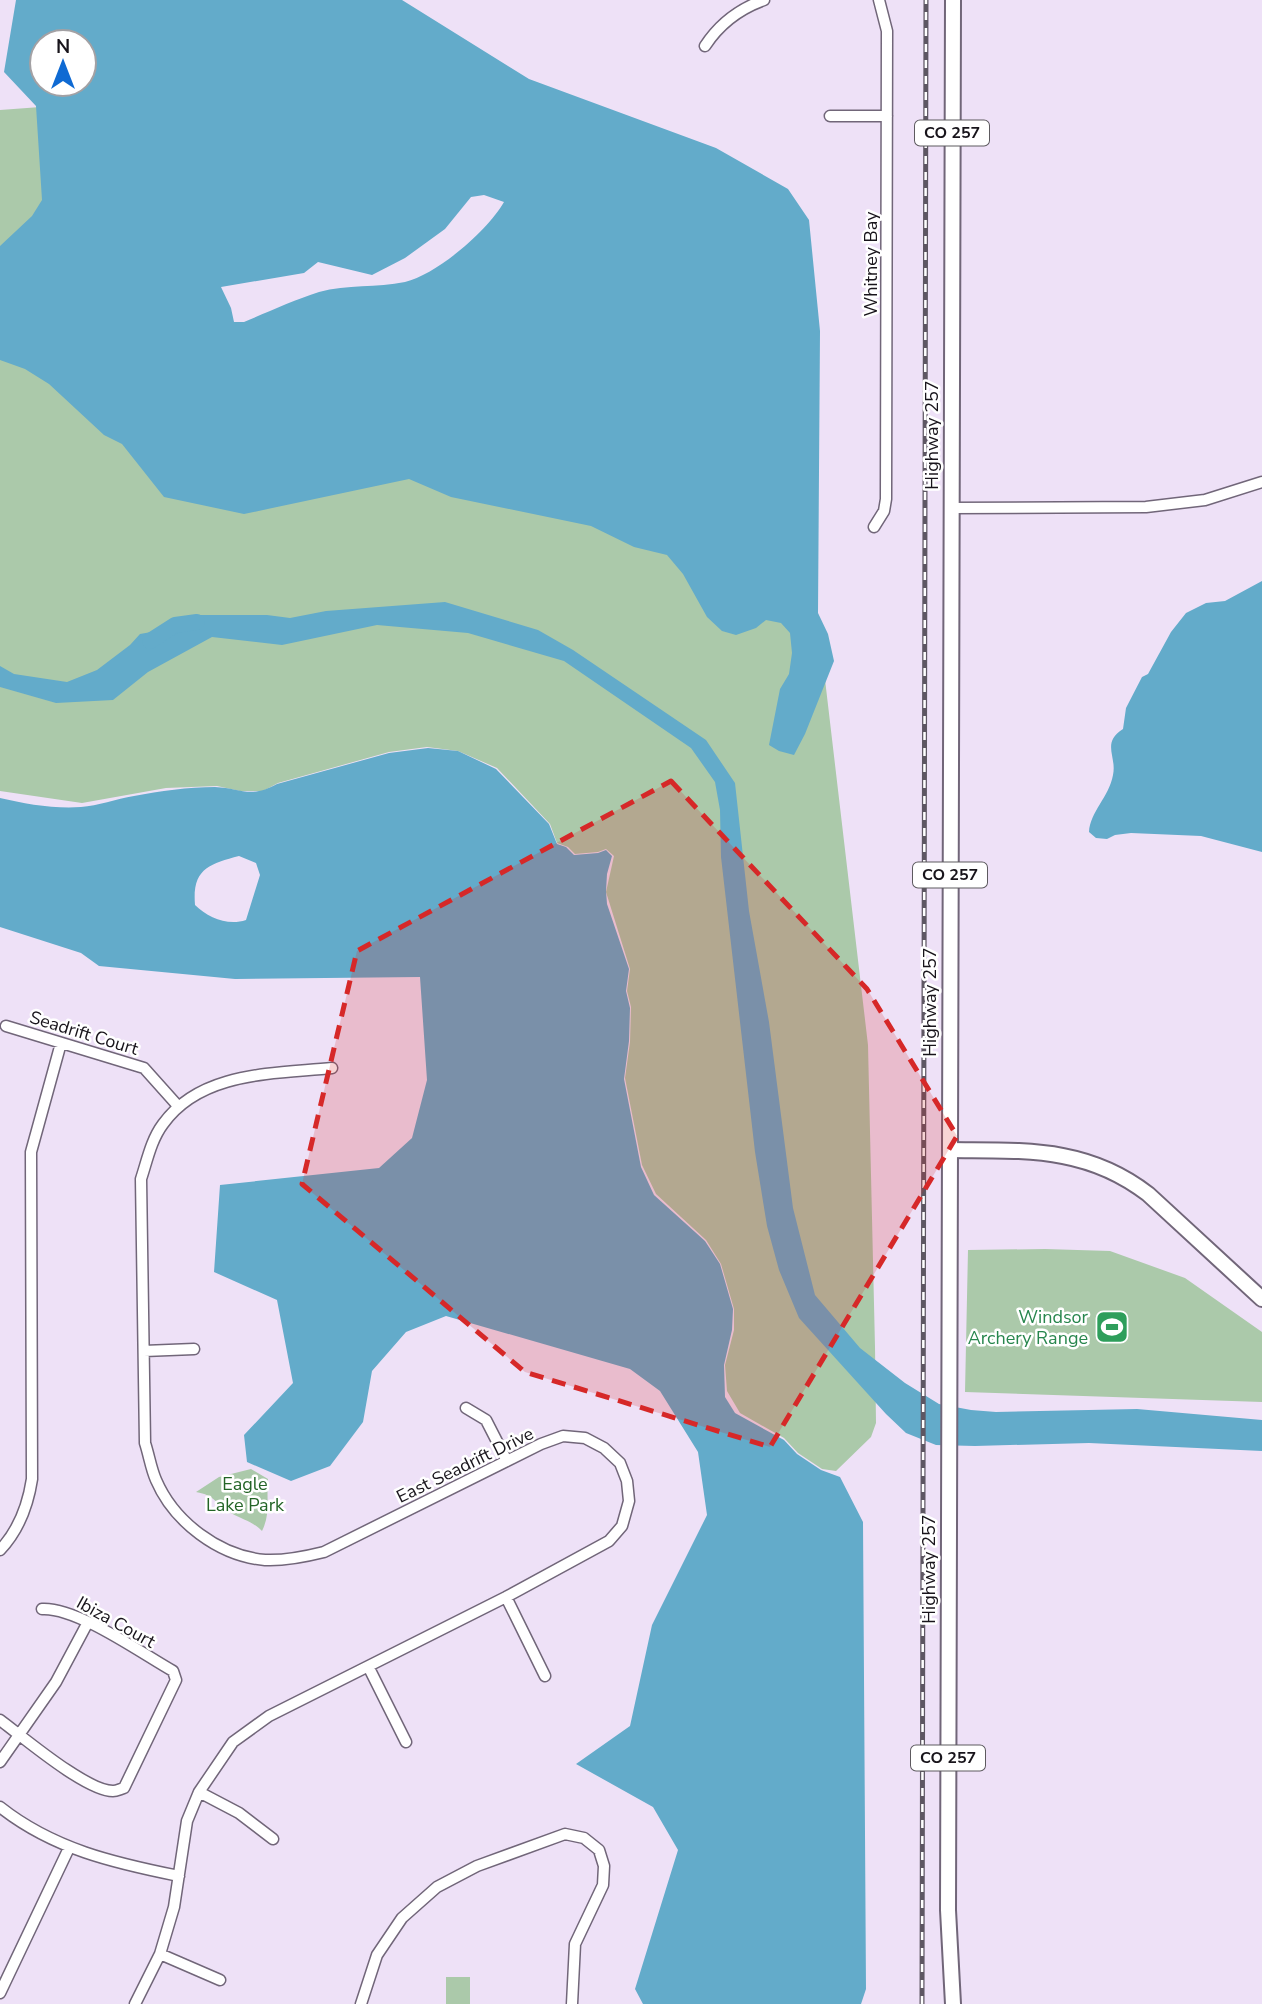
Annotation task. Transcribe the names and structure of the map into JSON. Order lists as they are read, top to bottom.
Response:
{
  "streets": {
    "main road": ["CO 257", "Highway 257"],
    "street": [
      "Whitney Bay",
      "Seadrift Court",
      "East Seadrift Drive",
      "Ibiza Court"
    ]
  },
  "crossings": [
    ["Seadrift Court", "East Seadrift Drive"]
  ],
  "parks": ["Eagle Lake Park"],
  "places": {
    "sports": ["Windsor Archery Range"]
  },
  "north": "top"
}
